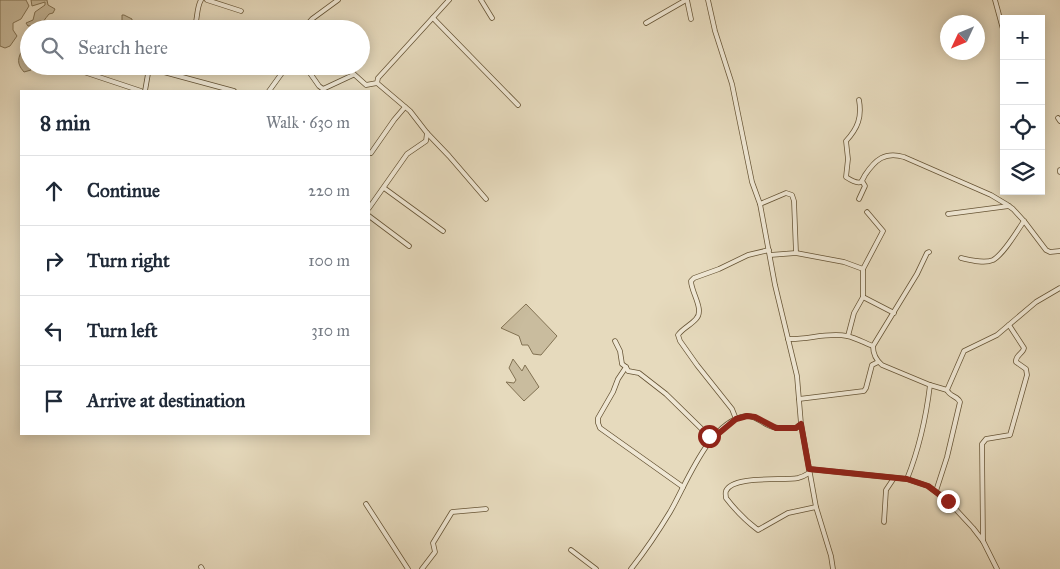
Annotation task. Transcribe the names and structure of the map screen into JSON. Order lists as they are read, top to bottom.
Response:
{
  "north": "bottom left",
  "page": {
    "map_buttons": ["+", "−"],
    "search": "Search here",
    "heading": ["8 min", "Walk · 630 m"],
    "list": [
      ["Continue", "220 m"],
      ["Turn right", "100 m"],
      ["Turn left", "310 m"],
      "Arrive at destination"
    ]
  }
}
